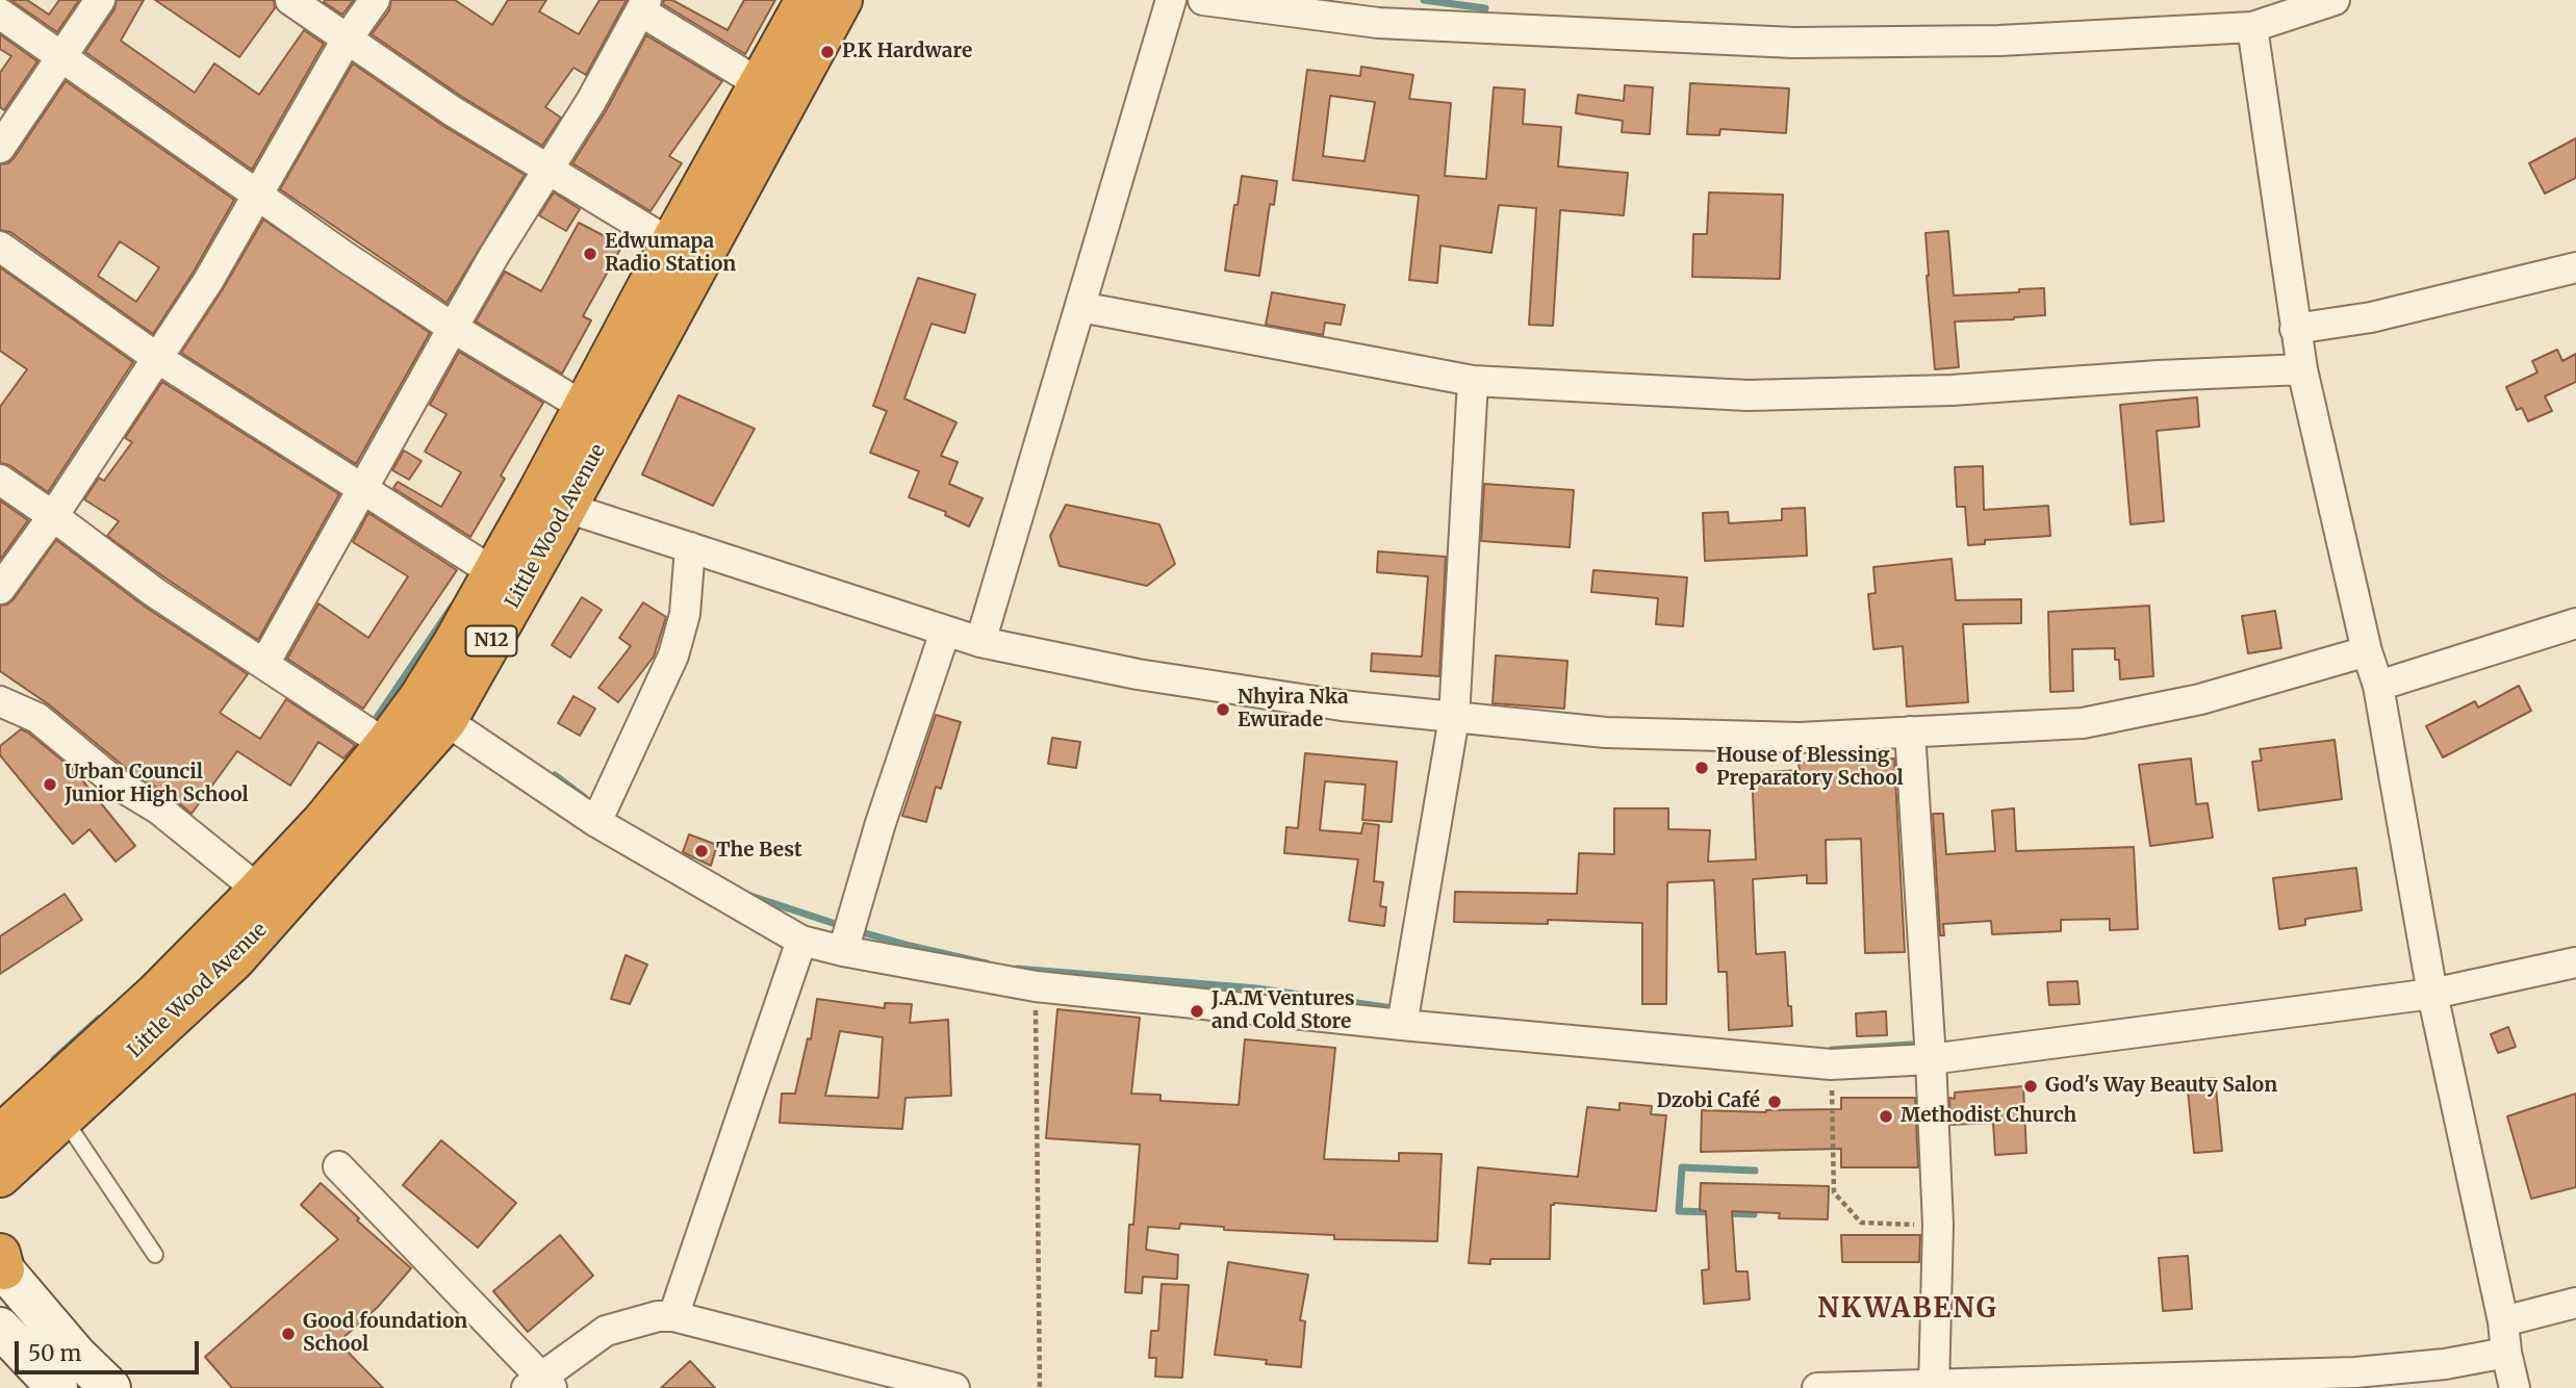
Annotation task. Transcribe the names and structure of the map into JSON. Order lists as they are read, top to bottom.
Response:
{
  "streets": {
    "highway": ["Little Wood Avenue", "N12"]
  },
  "districts": ["NKWABENG"],
  "places": [
    "P.K Hardware",
    "Edwumapa Radio Station",
    "Nhyira Nka Ewurade",
    "House of Blessing Preparatory School",
    "Urban Council Junior High School",
    "The Best",
    "J.A.M Ventures and Cold Store",
    "God's Way Beauty Salon",
    "Dzobi Café",
    "Methodist Church",
    "Good foundation School"
  ],
  "scale_bar": "50 m"
}
